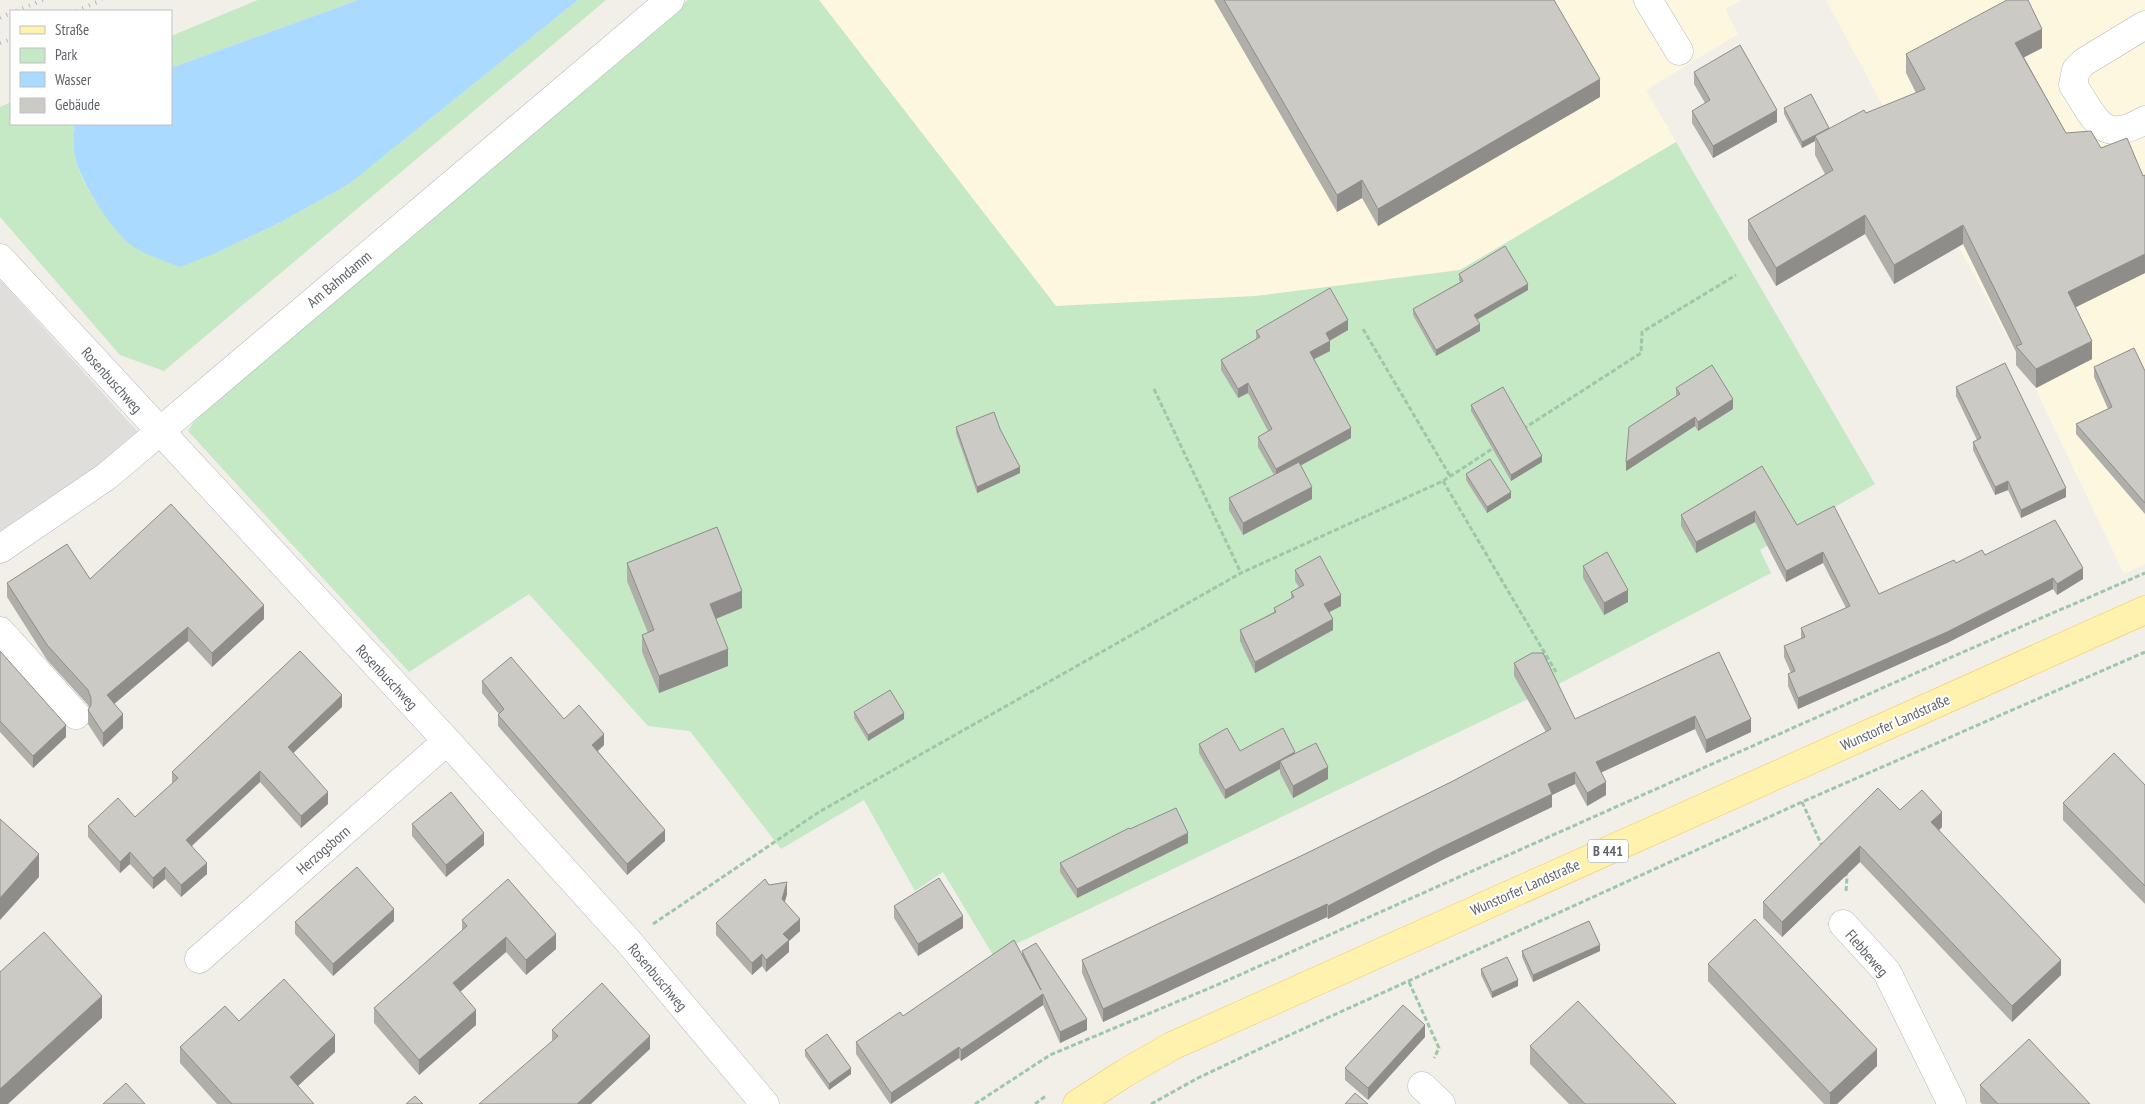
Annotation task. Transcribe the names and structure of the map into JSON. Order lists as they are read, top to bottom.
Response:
{
  "streets": {
    "main road": ["Wunstorfer Landstraße", "B 441"],
    "street": [
      "Am Bahndamm",
      "Rosenbuschweg",
      "Herzogsborn",
      "Flebbeweg"
    ]
  },
  "crossings": [
    ["Am Bahndamm", "Rosenbuschweg"],
    ["Rosenbuschweg", "Herzogsborn"]
  ],
  "legend": [
    "Straße",
    "Park",
    "Wasser",
    "Gebäude"
  ]
}
